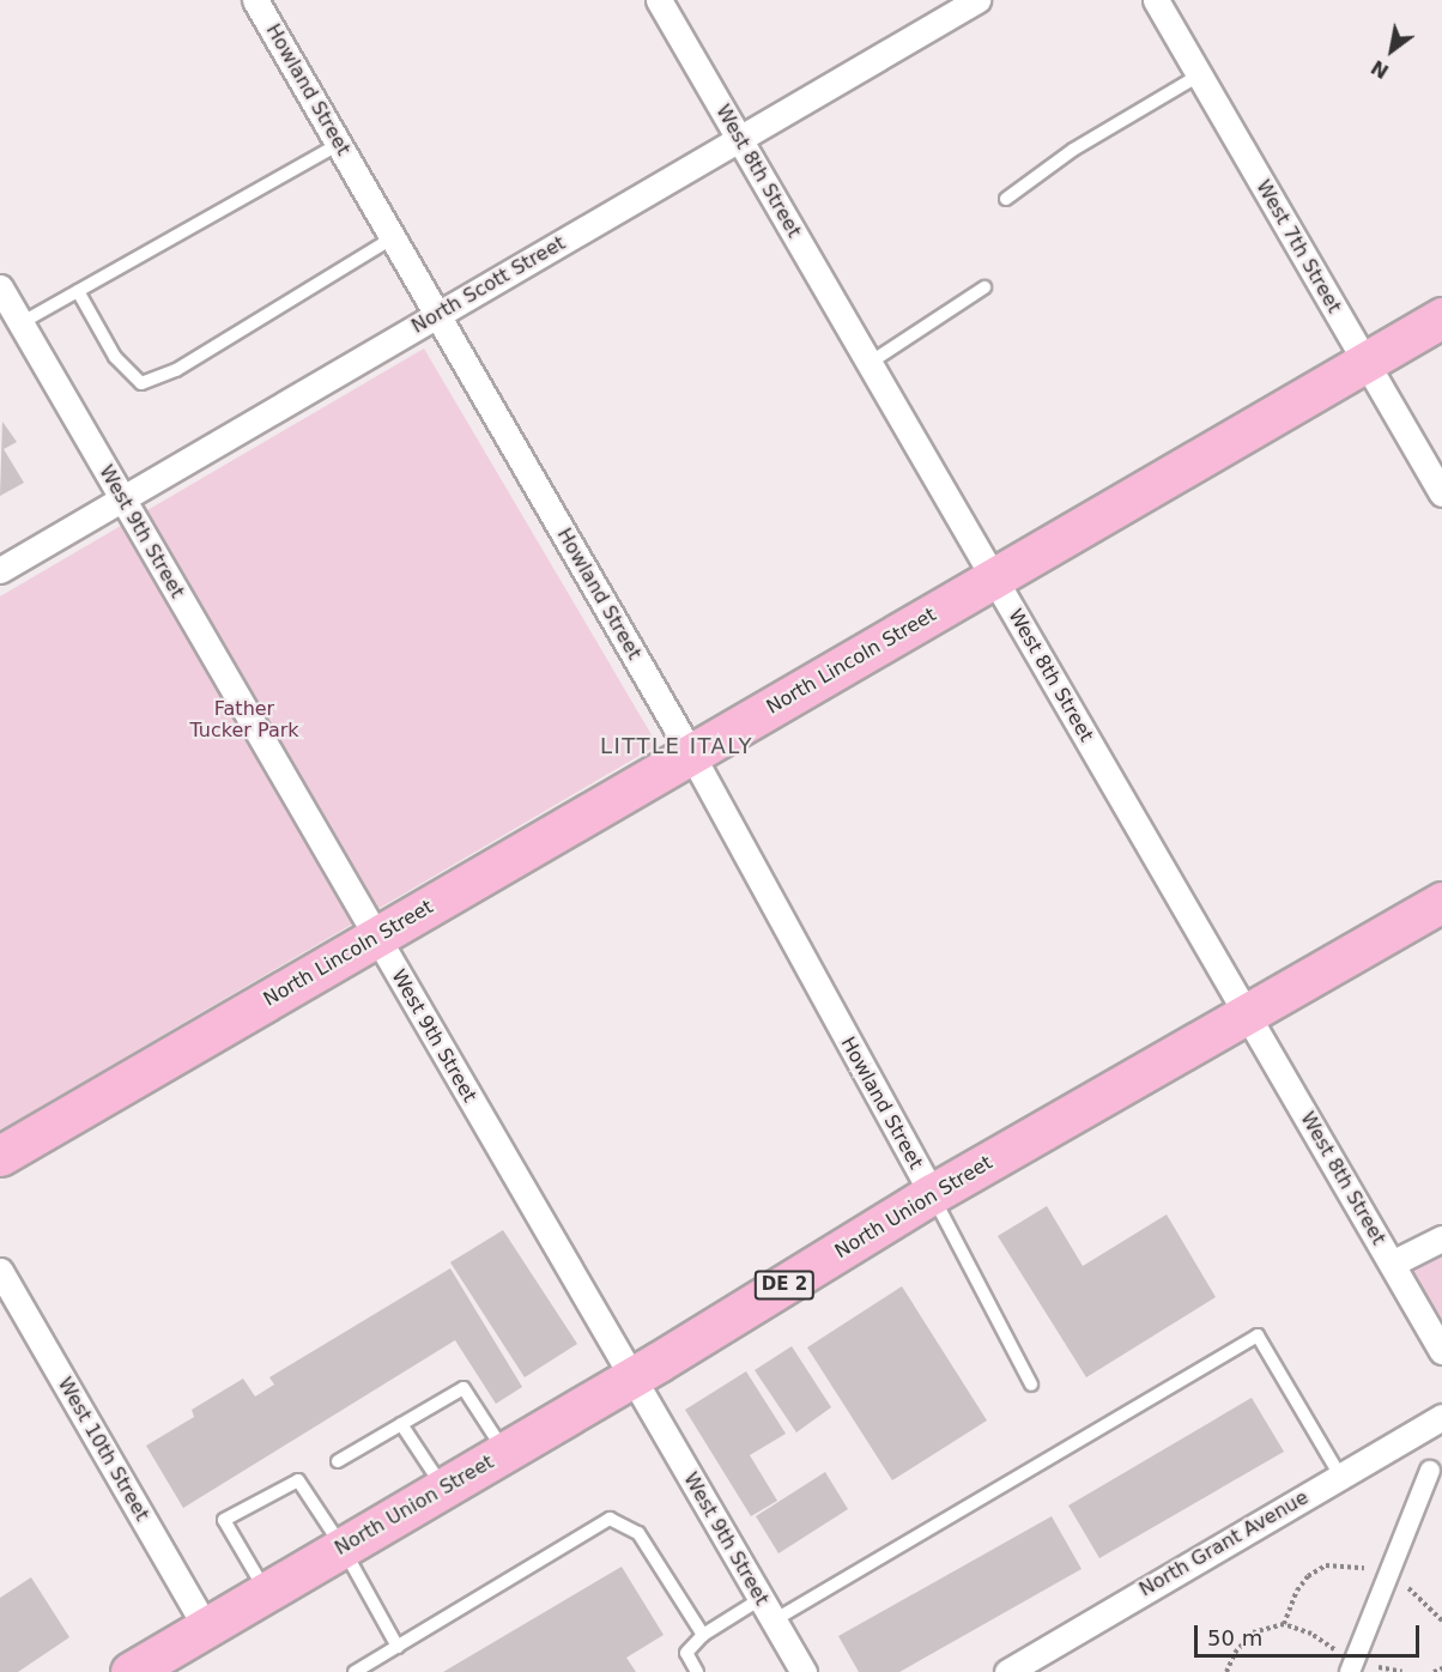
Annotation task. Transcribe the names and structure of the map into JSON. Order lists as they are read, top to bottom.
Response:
{
  "streets": {
    "main road": ["North Lincoln Street", "North Union Street", "DE 2"],
    "street": [
      "Howland Street",
      "West 8th Street",
      "West 7th Street",
      "North Scott Street",
      "West 9th Street",
      "West 10th Street",
      "North Grant Avenue"
    ]
  },
  "crossings": [
    ["Howland Street", "North Scott Street"],
    ["Howland Street", "North Lincoln Street"],
    ["Howland Street", "North Union Street"],
    ["West 8th Street", "North Scott Street"],
    ["West 8th Street", "North Lincoln Street"],
    ["West 8th Street", "North Union Street"],
    ["West 7th Street", "North Lincoln Street"],
    ["North Scott Street", "West 9th Street"],
    ["West 9th Street", "North Lincoln Street"],
    ["West 9th Street", "North Union Street"],
    ["North Union Street", "West 10th Street"]
  ],
  "districts": ["LITTLE ITALY"],
  "parks": ["Father Tucker Park"],
  "scale_bar": "50 m",
  "north": "bottom left"
}
